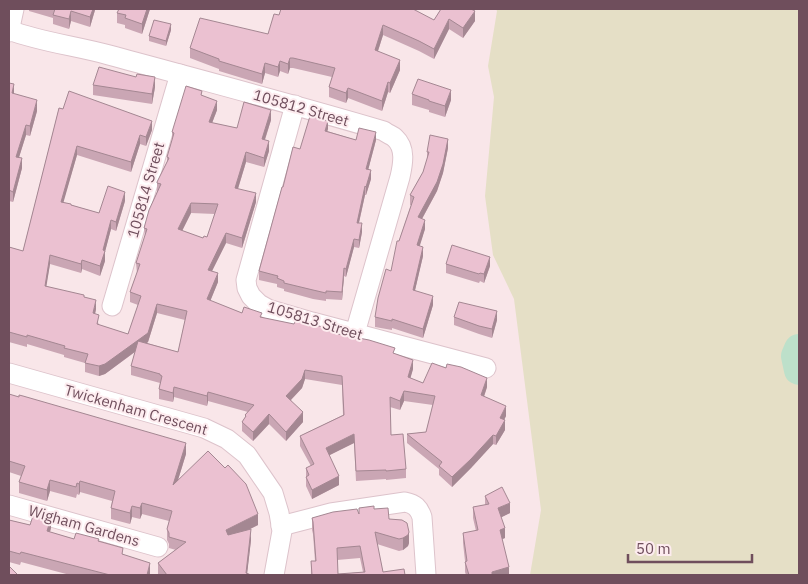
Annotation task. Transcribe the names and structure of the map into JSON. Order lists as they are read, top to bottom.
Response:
{
  "streets": {
    "street": [
      "105812 Street",
      "105814 Street",
      "105813 Street",
      "Twickenham Crescent",
      "Wigham Gardens"
    ]
  },
  "crossings": [
    ["105812 Street", "105814 Street"],
    ["105812 Street", "105813 Street"]
  ],
  "scale_bar": "50 m"
}
